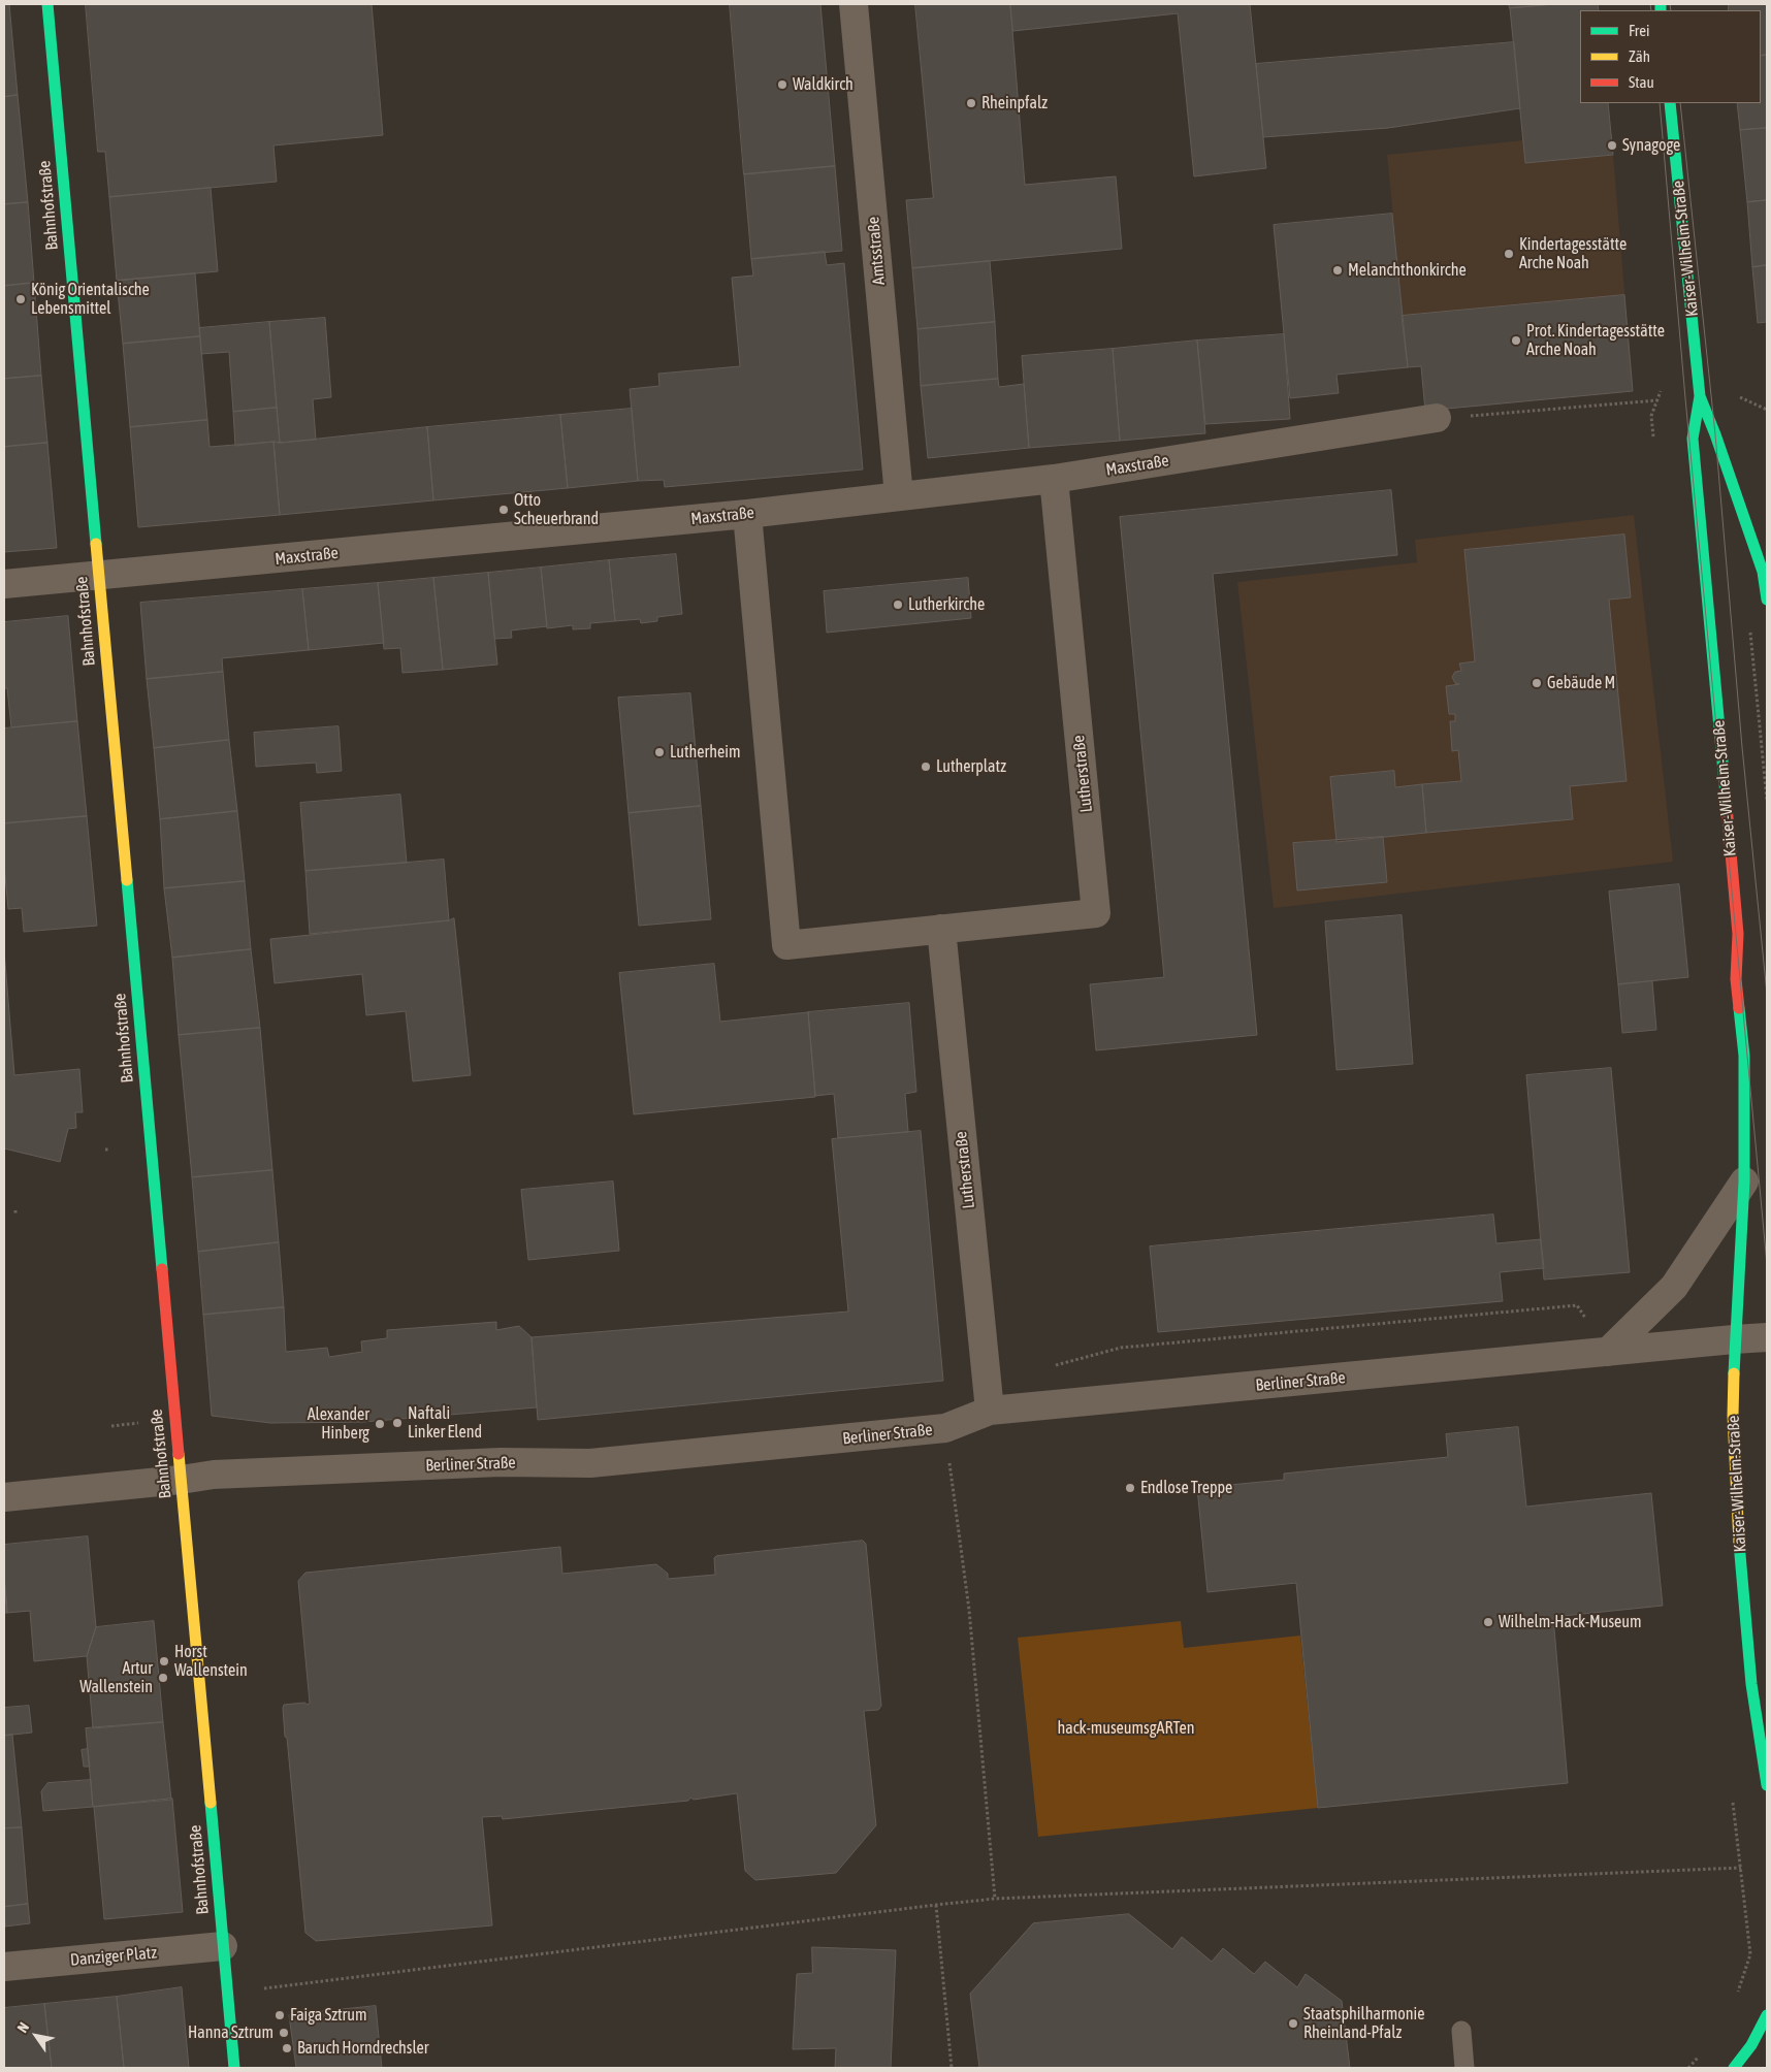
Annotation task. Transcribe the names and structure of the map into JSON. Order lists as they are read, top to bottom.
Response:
{
  "streets": {
    "street": [
      "Bahnhofstraße",
      "Kaiser-Wilhelm-Straße",
      "Amtsstraße",
      "Maxstraße",
      "Lutherstraße",
      "Berliner Straße",
      "Danziger Platz"
    ]
  },
  "crossings": [
    ["Bahnhofstraße", "Maxstraße"],
    ["Bahnhofstraße", "Berliner Straße"],
    ["Bahnhofstraße", "Danziger Platz"],
    ["Kaiser-Wilhelm-Straße", "Berliner Straße"],
    ["Amtsstraße", "Maxstraße"],
    ["Maxstraße", "Lutherstraße"],
    ["Lutherstraße", "Berliner Straße"]
  ],
  "parks": ["hack-museumsgARTen"],
  "places": [
    "Waldkirch",
    "Rheinpfalz",
    "Synagoge",
    "Kindertagesstätte Arche Noah",
    "Melanchthonkirche",
    "König Orientalische Lebensmittel",
    "Prot. Kindertagesstätte Arche Noah",
    "Otto Scheuerbrand",
    "Lutherkirche",
    "Gebäude M",
    "Lutherheim",
    "Lutherplatz",
    "Naftali Linker Elend",
    "Alexander Hinberg",
    "Endlose Treppe",
    "Wilhelm-Hack-Museum",
    "Horst Wallenstein",
    "Artur Wallenstein",
    "Faiga Sztrum",
    "Staatsphilharmonie Rheinland-Pfalz",
    "Hanna Sztrum",
    "Baruch Horndrechsler"
  ],
  "legend": ["Frei", "Zäh", "Stau"],
  "north": "top left"
}
